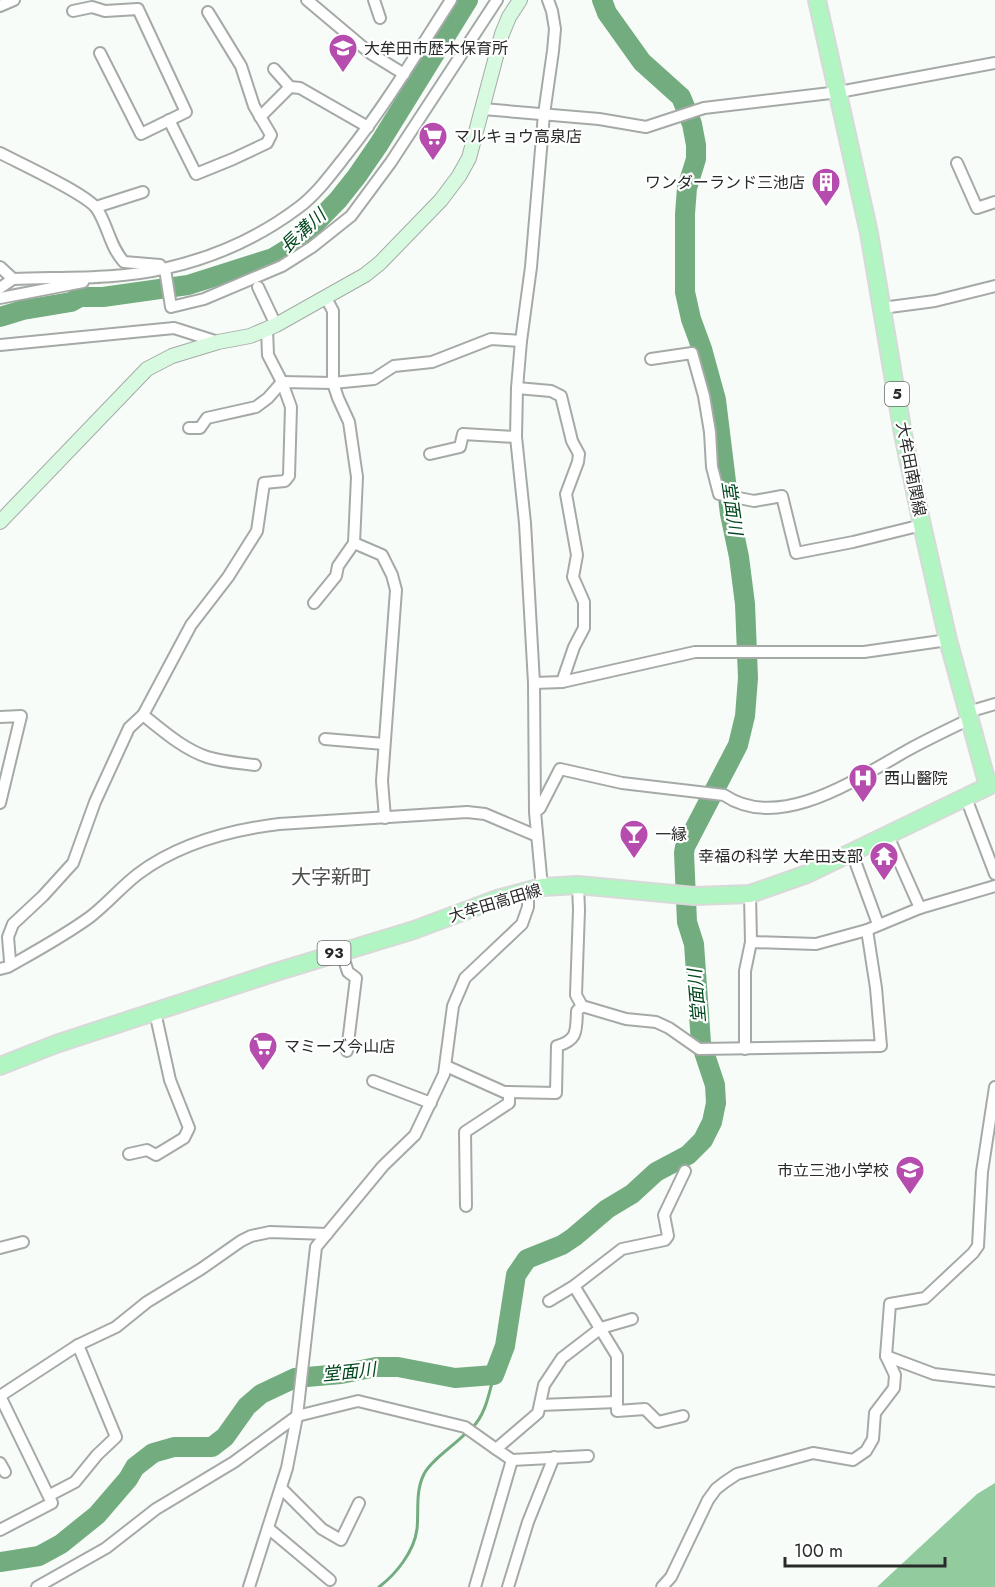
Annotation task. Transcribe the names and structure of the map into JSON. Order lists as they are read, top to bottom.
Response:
{
  "streets": {
    "main road": [
      "5",
      "大牟田南関線",
      "大牟田高田線",
      "93"
    ]
  },
  "crossings": [
    ["大牟田南関線", "大牟田高田線"]
  ],
  "districts": ["大字新町"],
  "water": ["長溝川", "堂面川"],
  "places": {
    "school or university": ["大牟田市歴木保育所", "市立三池小学校"],
    "supermarket": ["マルキョウ高泉店", "マミーズ今山店"],
    "building": ["ワンダーランド三池店"],
    "hospital": ["西山醫院"],
    "bar": ["一縁"],
    "temple": ["幸福の科学 大牟田支部"]
  },
  "scale_bar": "100 m"
}
